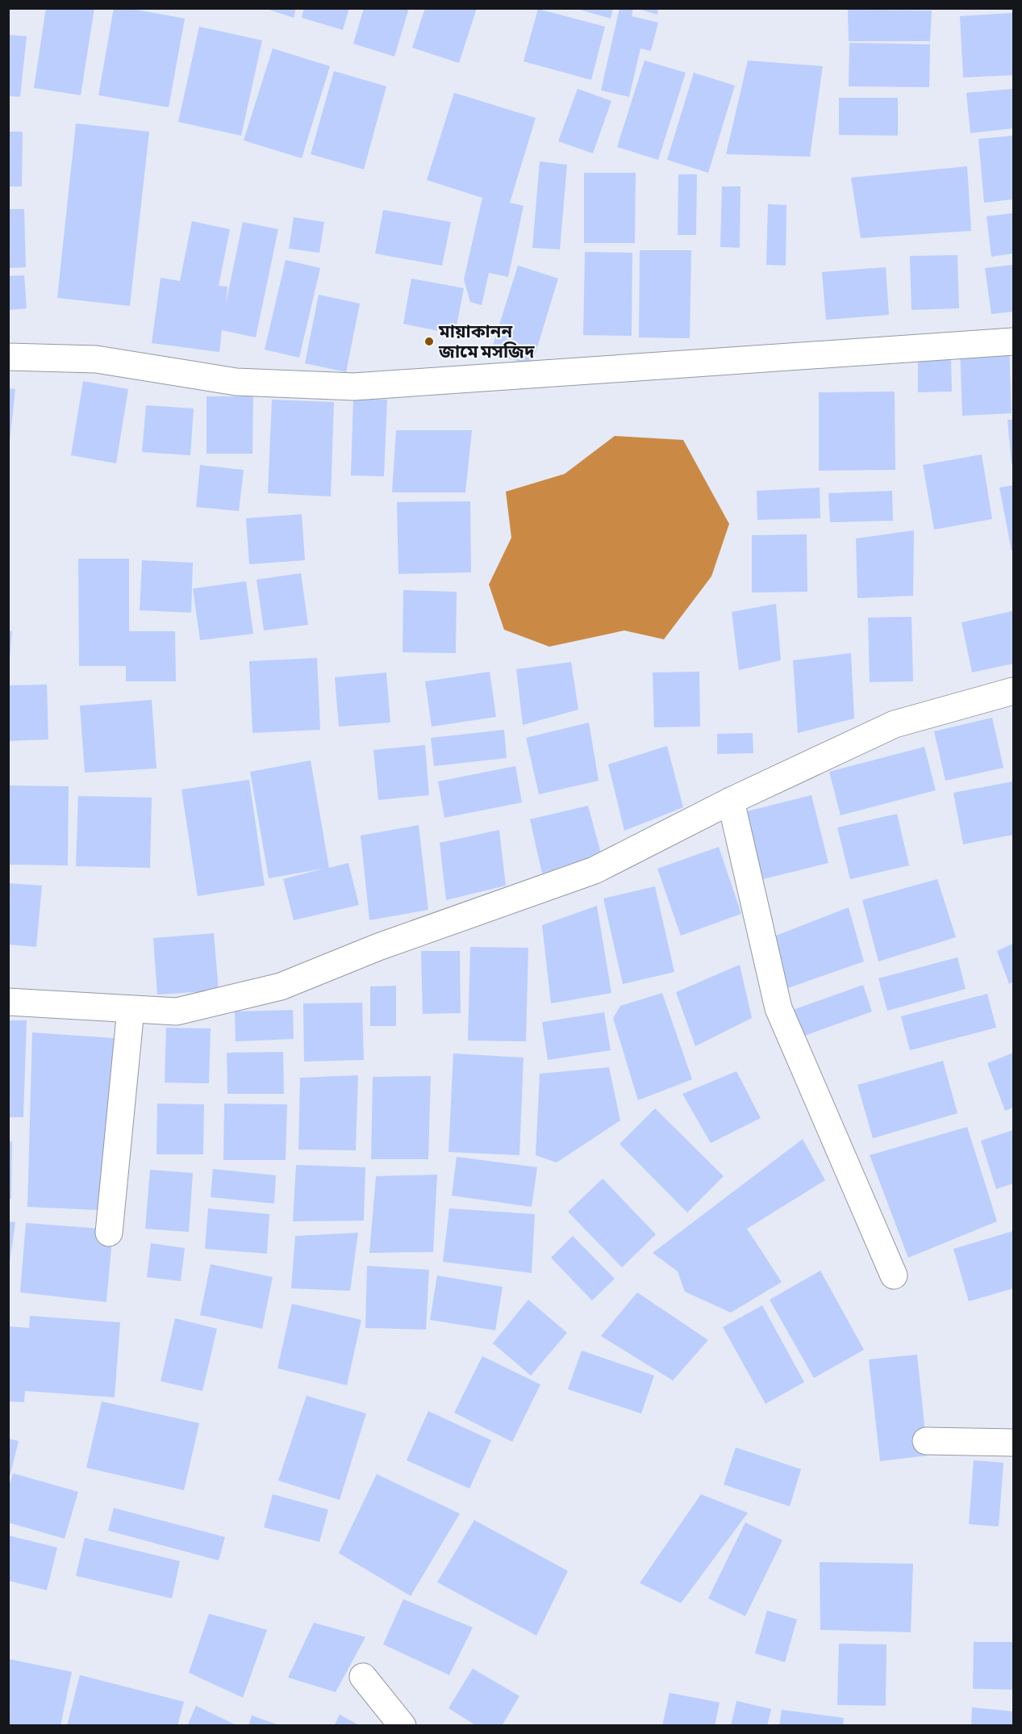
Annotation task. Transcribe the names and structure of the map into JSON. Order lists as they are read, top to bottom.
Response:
{
  "places": ["মায়াকানন জামে মসজিদ"]
}
